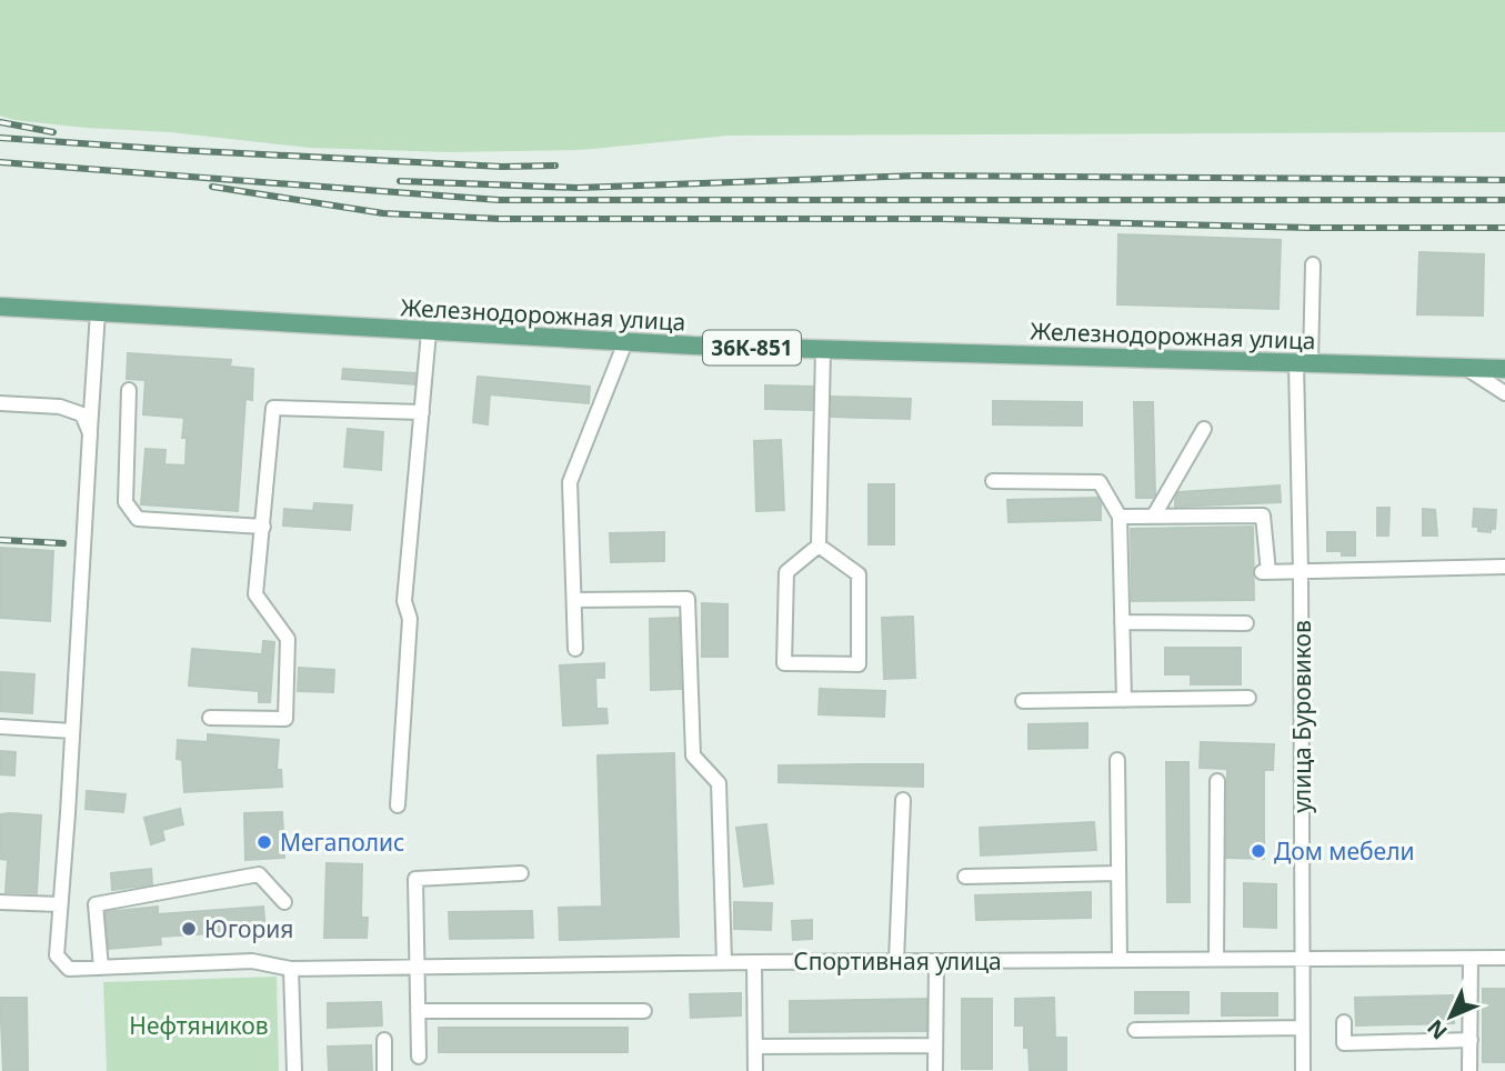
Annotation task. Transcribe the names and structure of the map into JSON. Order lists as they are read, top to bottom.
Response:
{
  "streets": {
    "main road": ["Железнодорожная улица", "36К-851"],
    "street": ["улица Буровиков", "Спортивная улица"]
  },
  "crossings": [
    ["Железнодорожная улица", "улица Буровиков"],
    ["Железнодорожная улица", "Спортивная улица"],
    ["улица Буровиков", "Спортивная улица"]
  ],
  "parks": ["Нефтяников"],
  "places": ["Мегаполис", "Дом мебели", "Югория"],
  "north": "bottom left"
}
